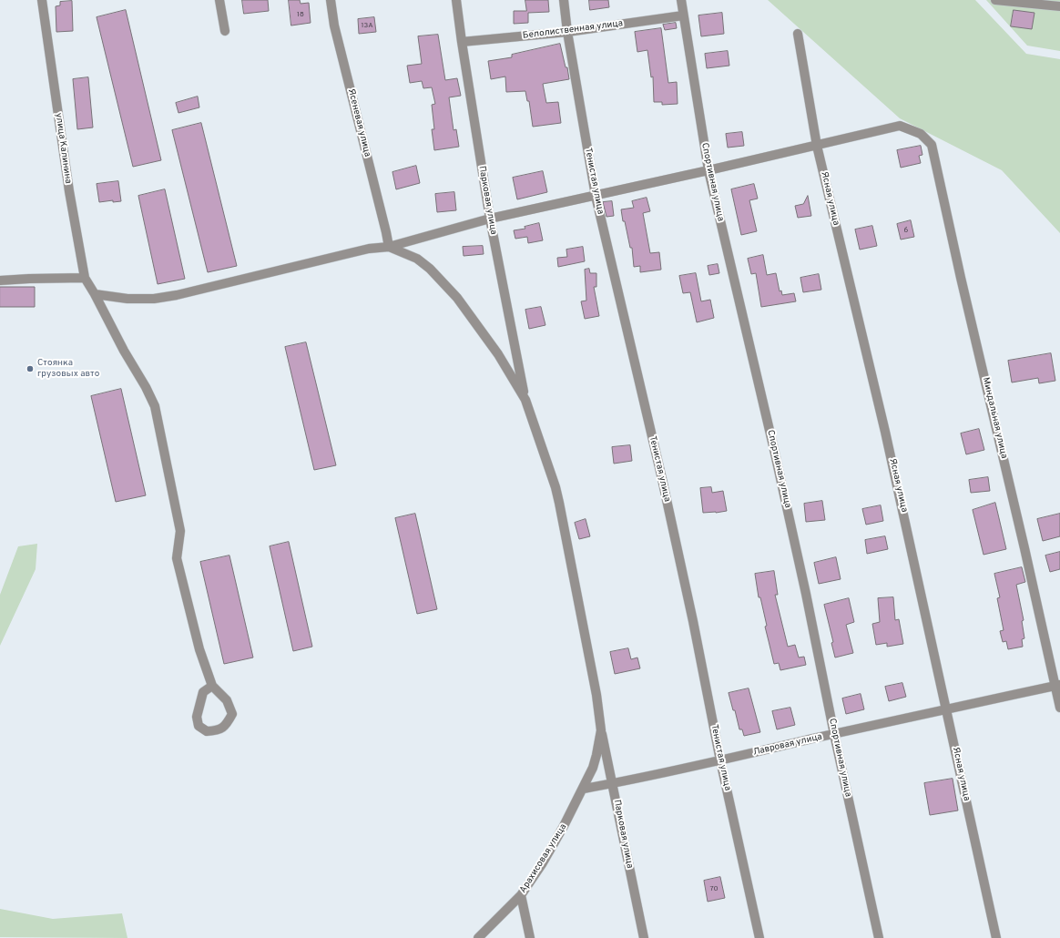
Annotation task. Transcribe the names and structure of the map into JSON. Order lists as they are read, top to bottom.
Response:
{
  "streets": {
    "street": [
      "Белолиственная улица",
      "Ясеневая улица",
      "улица Калинина",
      "Тенистая улица",
      "Спортивная улица",
      "Ясная улица",
      "Парковая улица",
      "Миндальная улица",
      "Лавровая улица",
      "Арахисовая улица"
    ]
  },
  "crossings": [
    ["Белолиственная улица", "Тенистая улица"],
    ["Белолиственная улица", "Спортивная улица"],
    ["Белолиственная улица", "Парковая улица"],
    ["Тенистая улица", "Лавровая улица"],
    ["Спортивная улица", "Лавровая улица"],
    ["Ясная улица", "Миндальная улица"],
    ["Ясная улица", "Лавровая улица"],
    ["Парковая улица", "Лавровая улица"],
    ["Парковая улица", "Арахисовая улица"],
    ["Миндальная улица", "Лавровая улица"],
    ["Лавровая улица", "Арахисовая улица"]
  ],
  "places": ["Стоянка грузовых авто"],
  "house_numbers": [
    "18",
    "13А",
    "6",
    "70"
  ]
}
